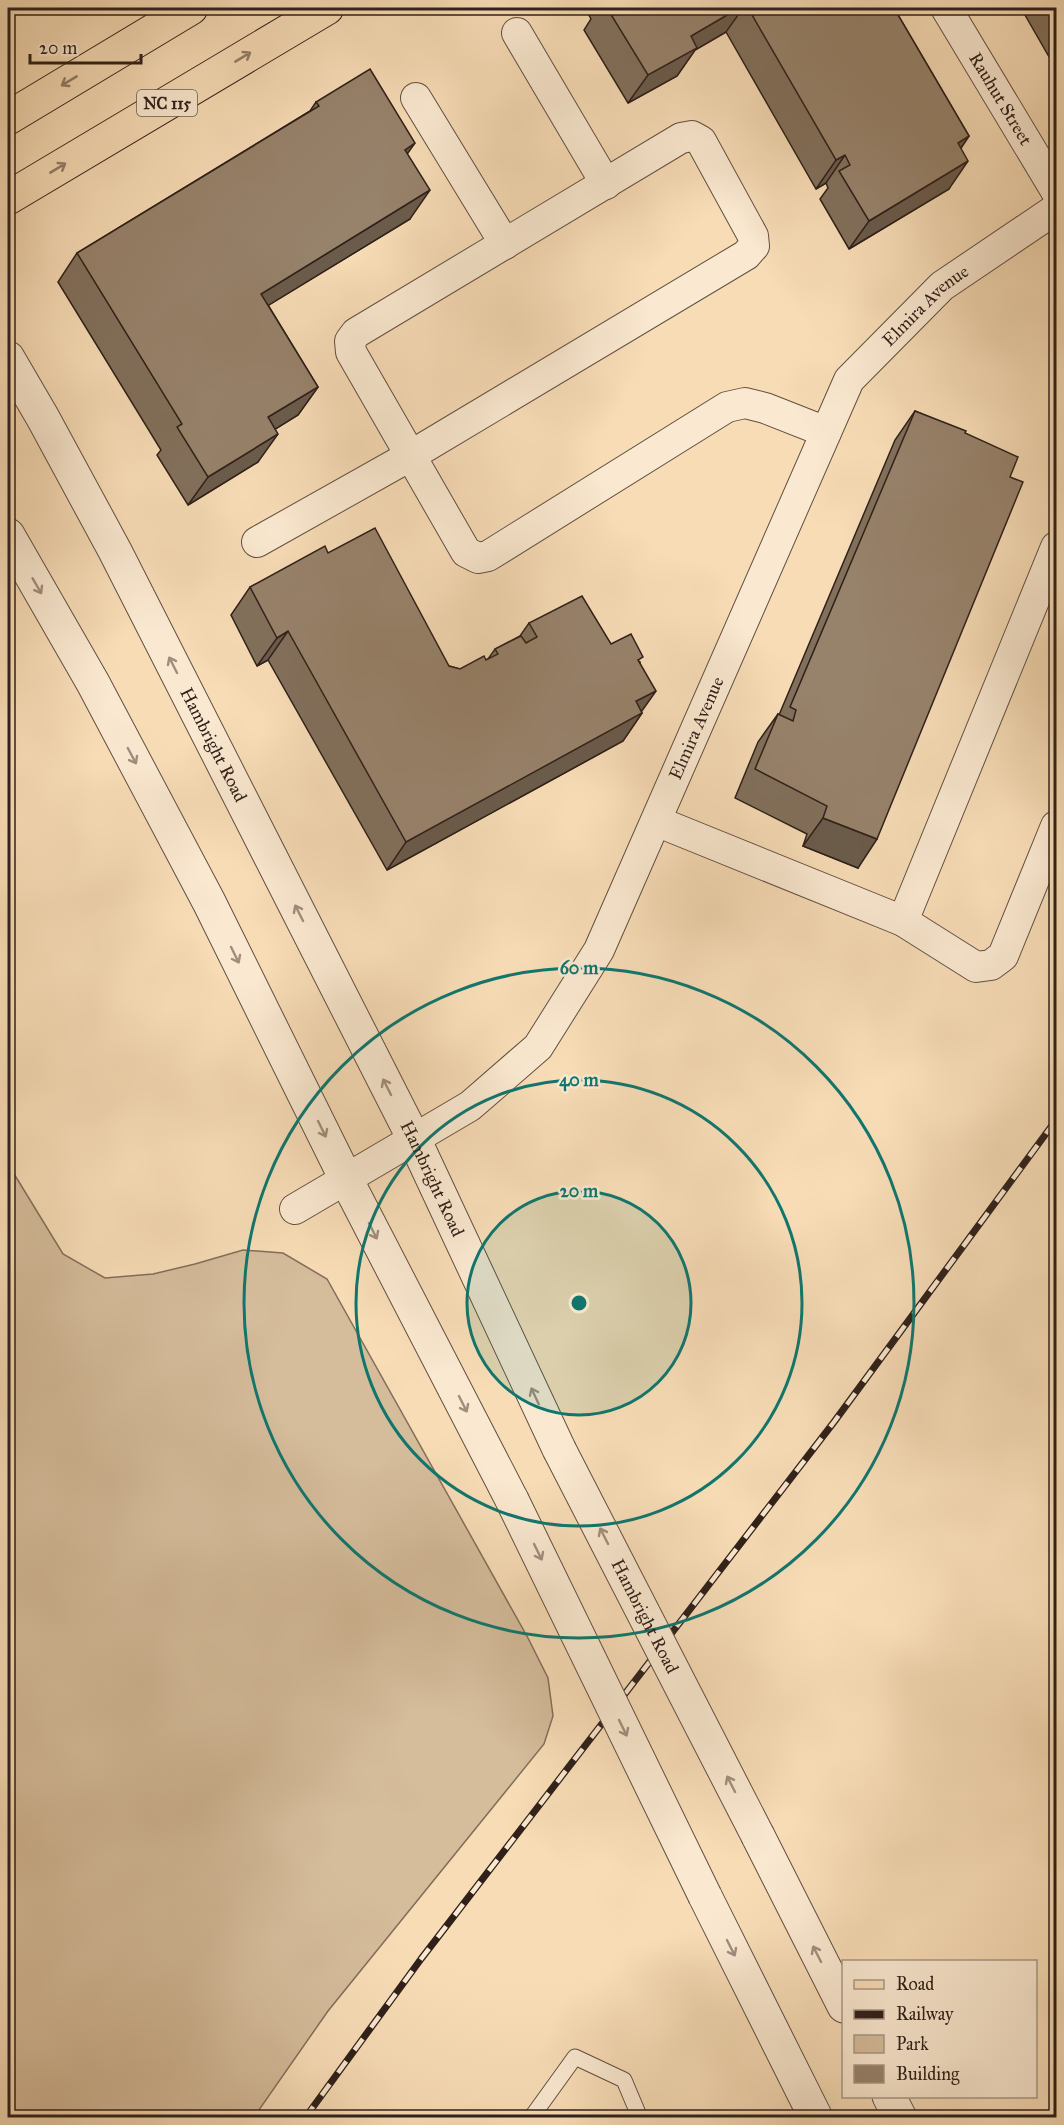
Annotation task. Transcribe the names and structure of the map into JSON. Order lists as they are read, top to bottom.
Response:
{
  "streets": {
    "main road": ["NC 115"],
    "street": ["Rauhut Street", "Elmira Avenue", "Hambright Road"]
  },
  "crossings": [
    ["Elmira Avenue", "Hambright Road"]
  ],
  "legend": [
    "Road",
    "Railway",
    "Park",
    "Building"
  ],
  "scale_bar": "20 m",
  "rings": ["60 m", "40 m", "20 m"]
}
